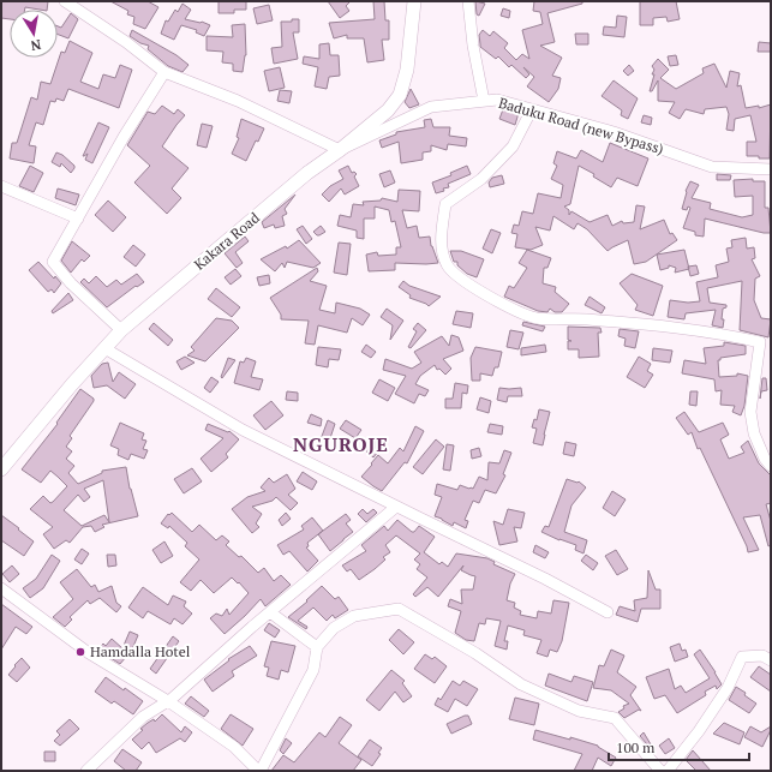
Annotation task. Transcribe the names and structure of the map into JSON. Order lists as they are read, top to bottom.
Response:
{
  "streets": {
    "street": ["Baduku Road (new Bypass)", "Kakara Road"]
  },
  "crossings": [
    ["Baduku Road (new Bypass)", "Kakara Road"]
  ],
  "districts": ["NGUROJE"],
  "places": ["Hamdalla Hotel"],
  "scale_bar": "100 m",
  "north": "bottom"
}
